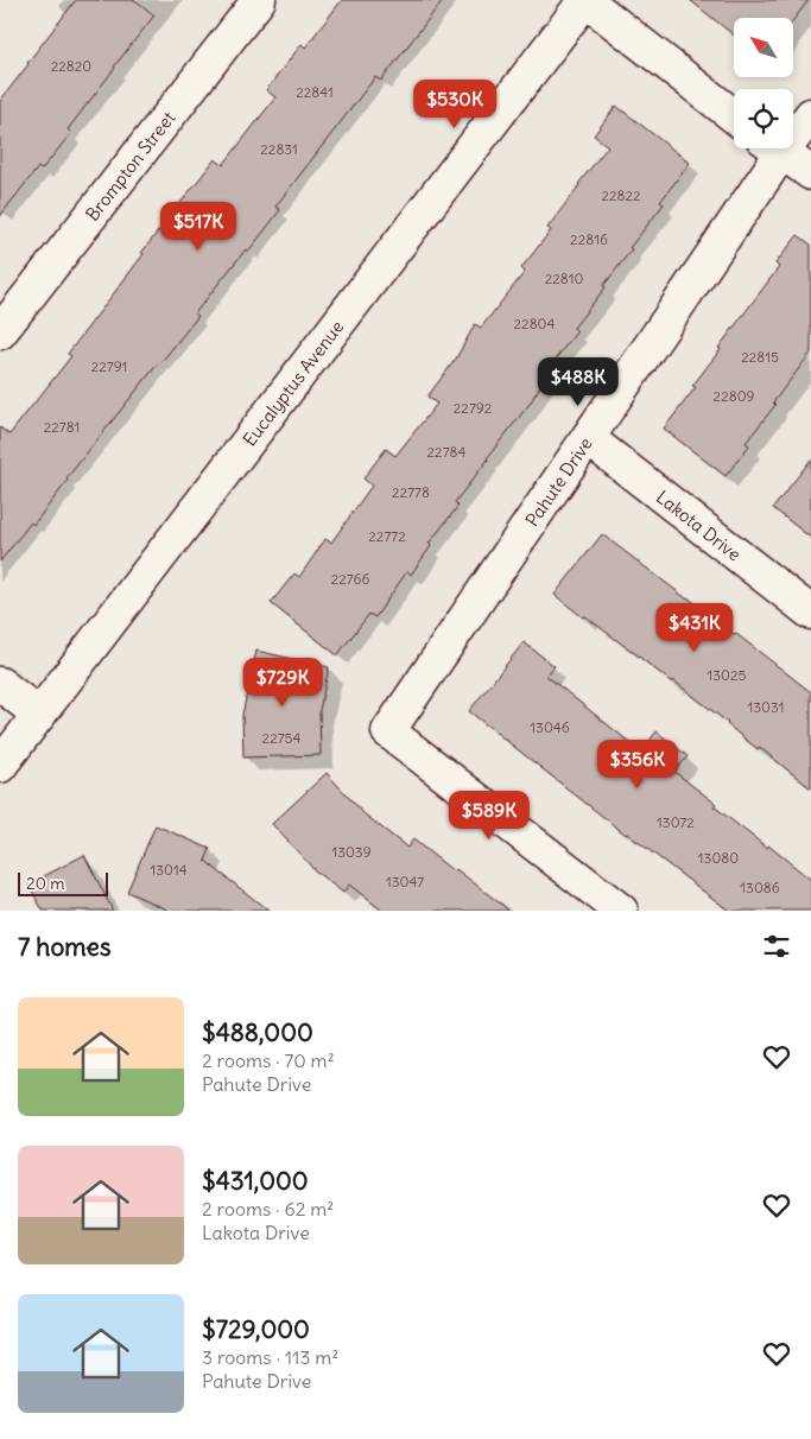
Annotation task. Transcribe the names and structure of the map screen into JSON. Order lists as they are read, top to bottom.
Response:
{
  "streets": {
    "street": [
      "Brompton Street",
      "Eucalyptus Avenue",
      "Pahute Drive",
      "Lakota Drive"
    ]
  },
  "crossings": [
    ["Pahute Drive", "Lakota Drive"]
  ],
  "house_numbers": [
    "22820",
    "22841",
    "22831",
    "22822",
    "22816",
    "22810",
    "22804",
    "22815",
    "22791",
    "22809",
    "22792",
    "22781",
    "22784",
    "22778",
    "22772",
    "22766",
    "13025",
    "13031",
    "13046",
    "22754",
    "13072",
    "13039",
    "13080",
    "13014",
    "13047",
    "13086"
  ],
  "scale_bar": "20 m",
  "north": "top left",
  "page": {
    "price": [
      "$530K",
      "$517K",
      "$488K",
      "$431K",
      "$729K",
      "$356K",
      "$589K"
    ],
    "scale": "20 m",
    "heading": "7 homes",
    "list": [
      {
        "name": "$488,000",
        "note": "2 rooms · 70 m² · Pahute Drive"
      },
      {
        "name": "$431,000",
        "note": "2 rooms · 62 m² · Lakota Drive"
      },
      {
        "name": "$729,000",
        "note": "3 rooms · 113 m² · Pahute Drive"
      }
    ]
  }
}
